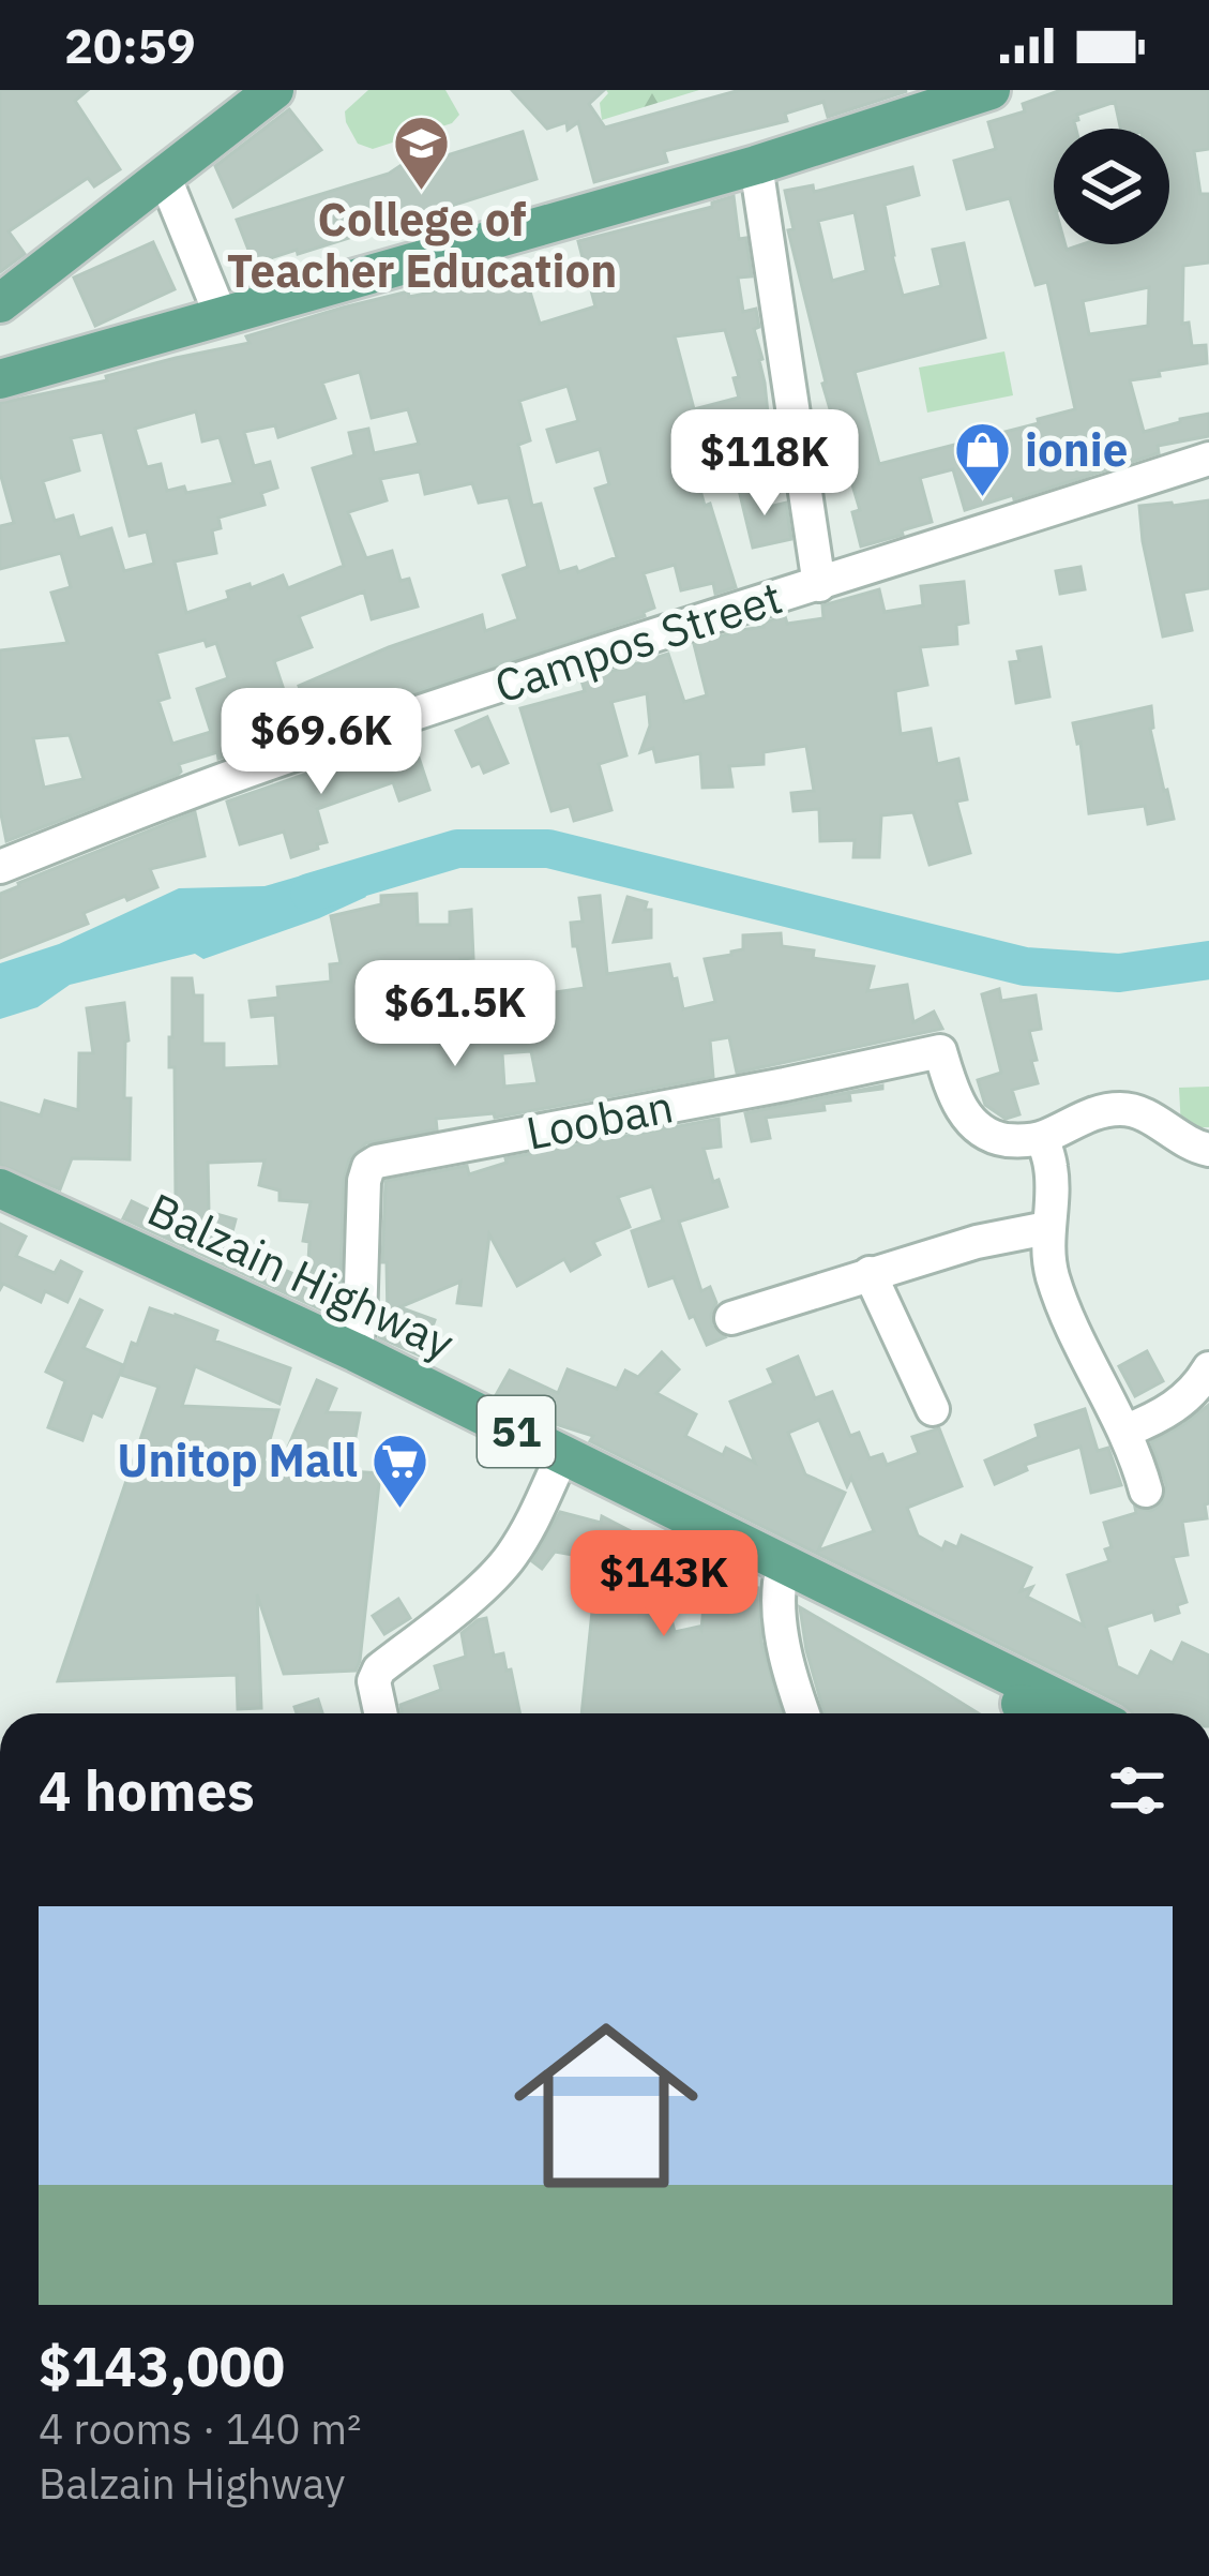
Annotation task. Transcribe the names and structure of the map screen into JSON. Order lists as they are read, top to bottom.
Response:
{
  "streets": {
    "main road": ["Balzain Highway", "51"],
    "street": ["Campos Street", "Looban"]
  },
  "crossings": [
    ["Looban", "Balzain Highway"]
  ],
  "places": {
    "school or university": ["College of Teacher Education"],
    "shop": ["ionie"],
    "supermarket": ["Unitop Mall"]
  },
  "page": {
    "status": "20:59",
    "price": [
      "$118K",
      "$69.6K",
      "$61.5K",
      "$143K"
    ],
    "heading": "4 homes",
    "list": [
      {
        "name": "$143,000",
        "note": "4 rooms · 140 m² · Balzain Highway"
      }
    ]
  }
}
